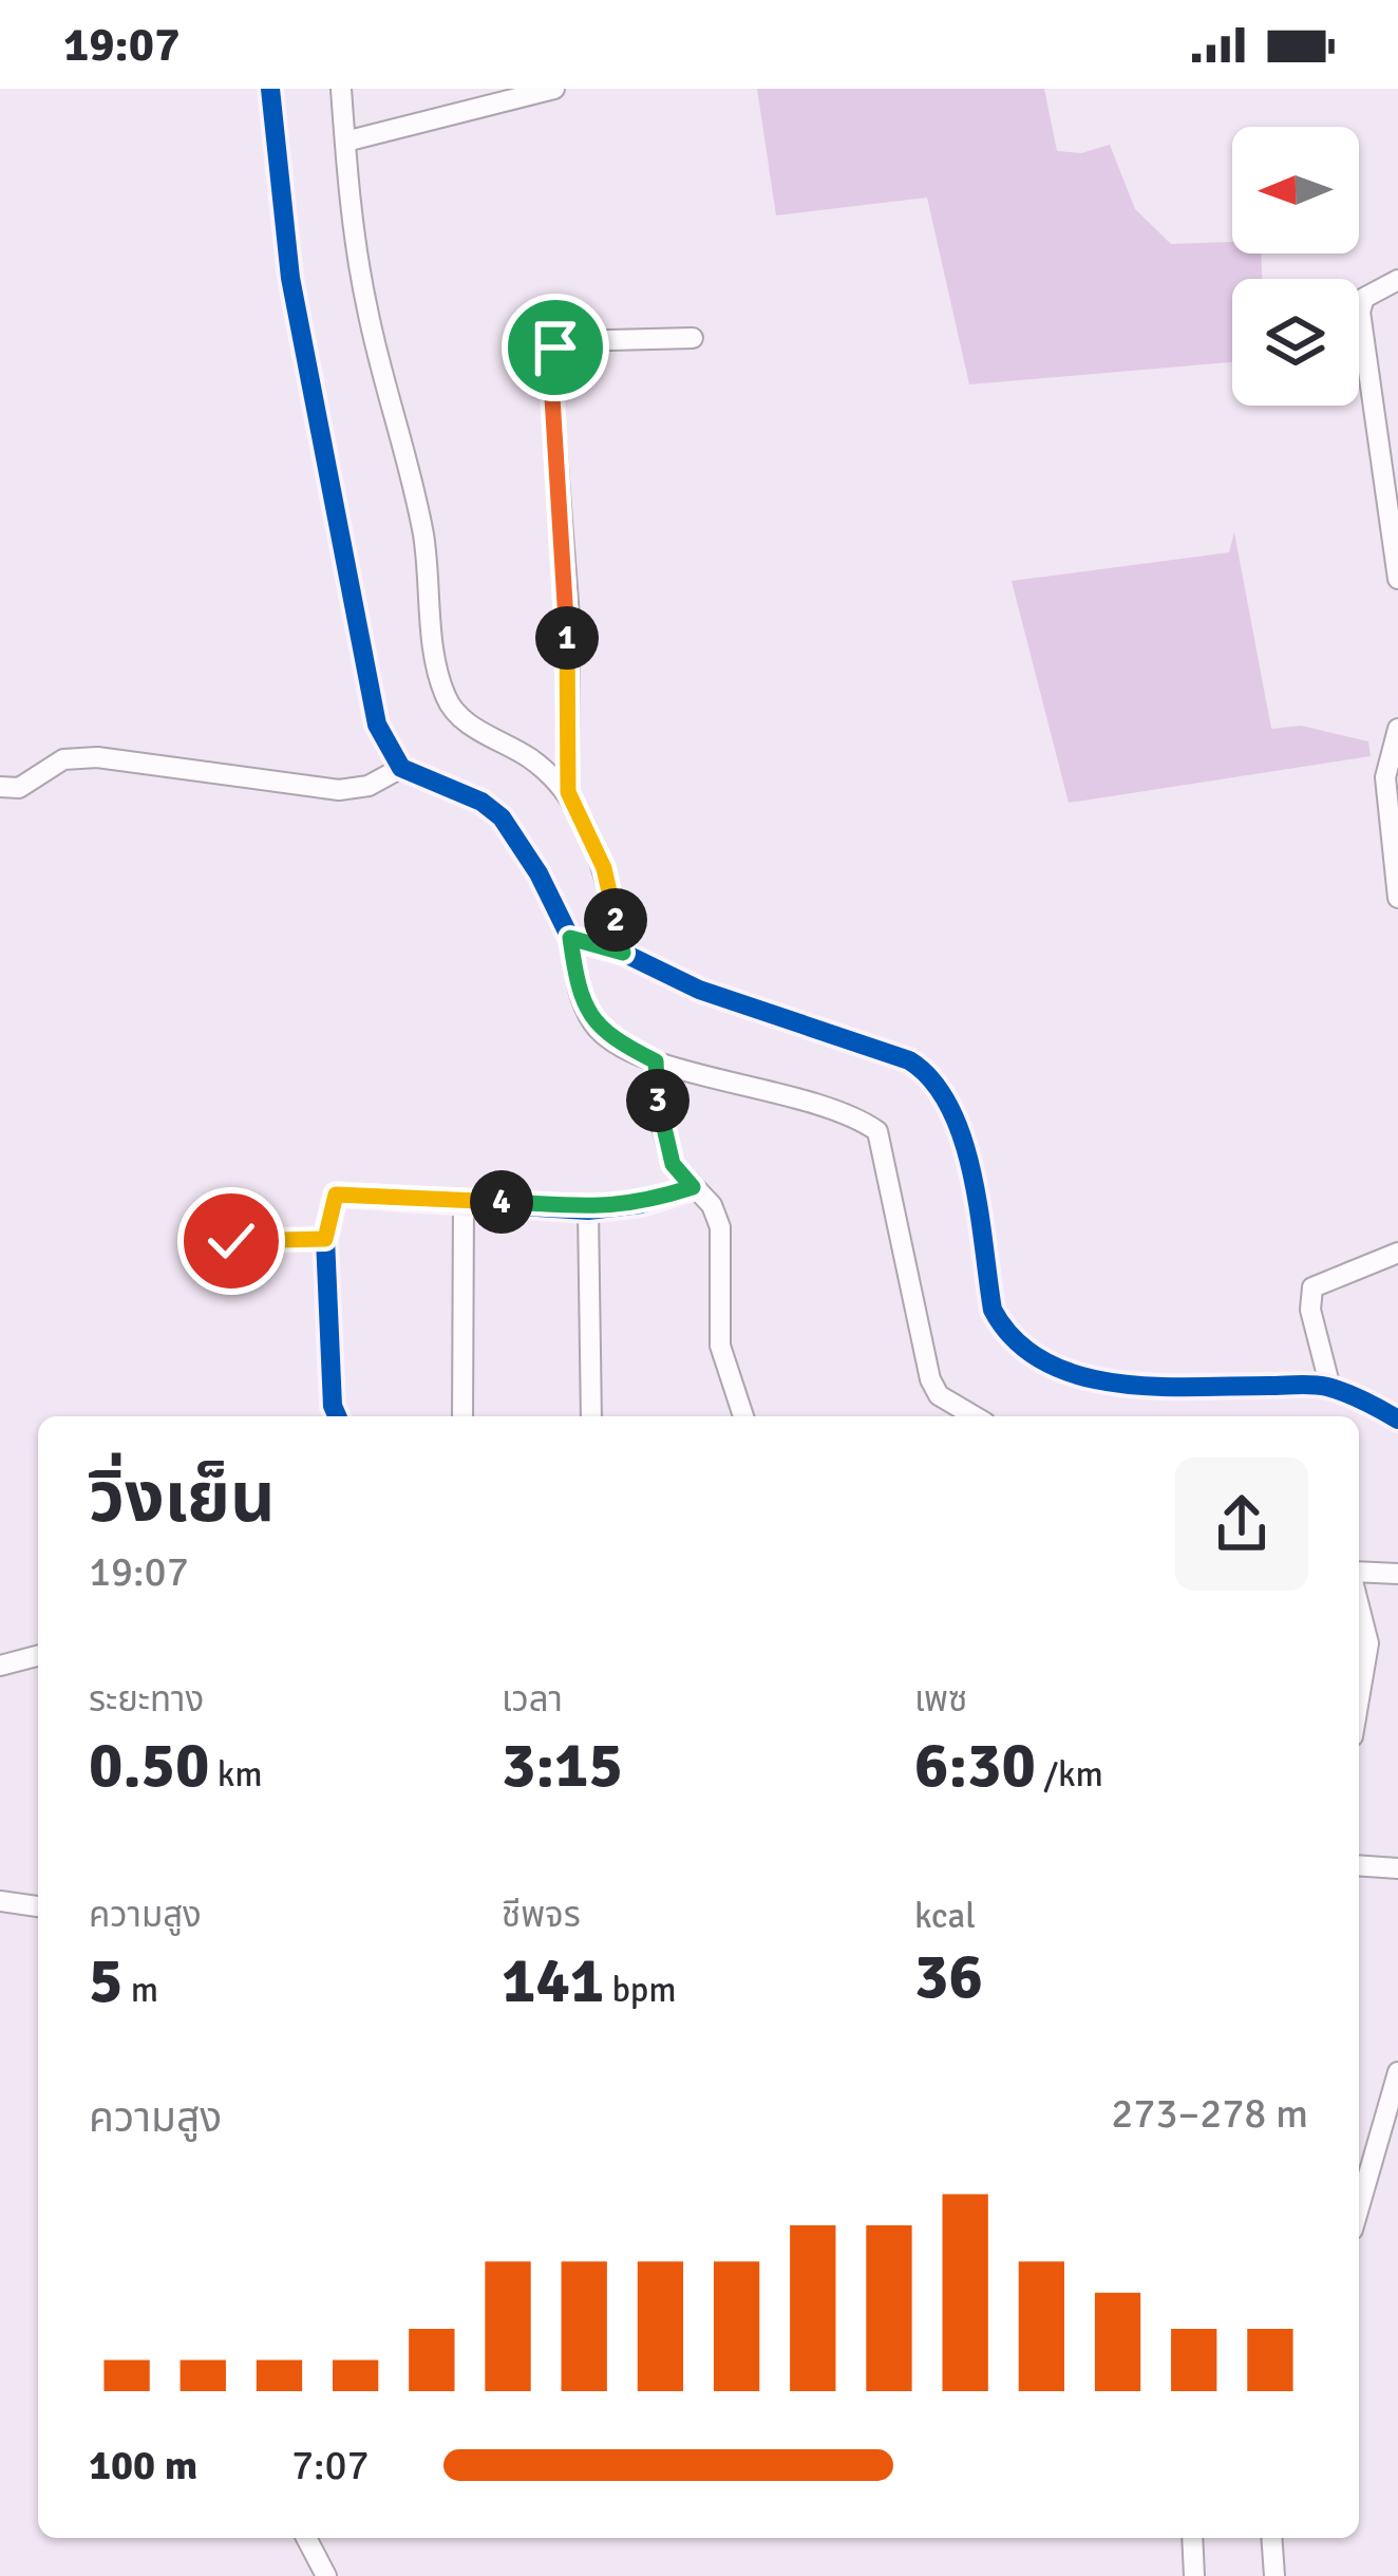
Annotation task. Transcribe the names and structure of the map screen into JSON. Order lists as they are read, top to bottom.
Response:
{
  "north": "left",
  "page": {
    "status": "19:07",
    "pins": [
      "1",
      "2",
      "3",
      "4"
    ],
    "heading": ["วิ่งเย็น", "19:07"],
    "stats": [
      ["ระยะทาง", "0.50 km"],
      ["เวลา", "3:15"],
      ["เพซ", "6:30 /km"],
      ["ความสูง", "5 m"],
      ["ชีพจร", "141 bpm"],
      ["kcal", "36"]
    ],
    "chart": ["ความสูง", "273–278 m"],
    "list": [
      {
        "name": "100 m",
        "note": "7:07"
      }
    ]
  }
}
